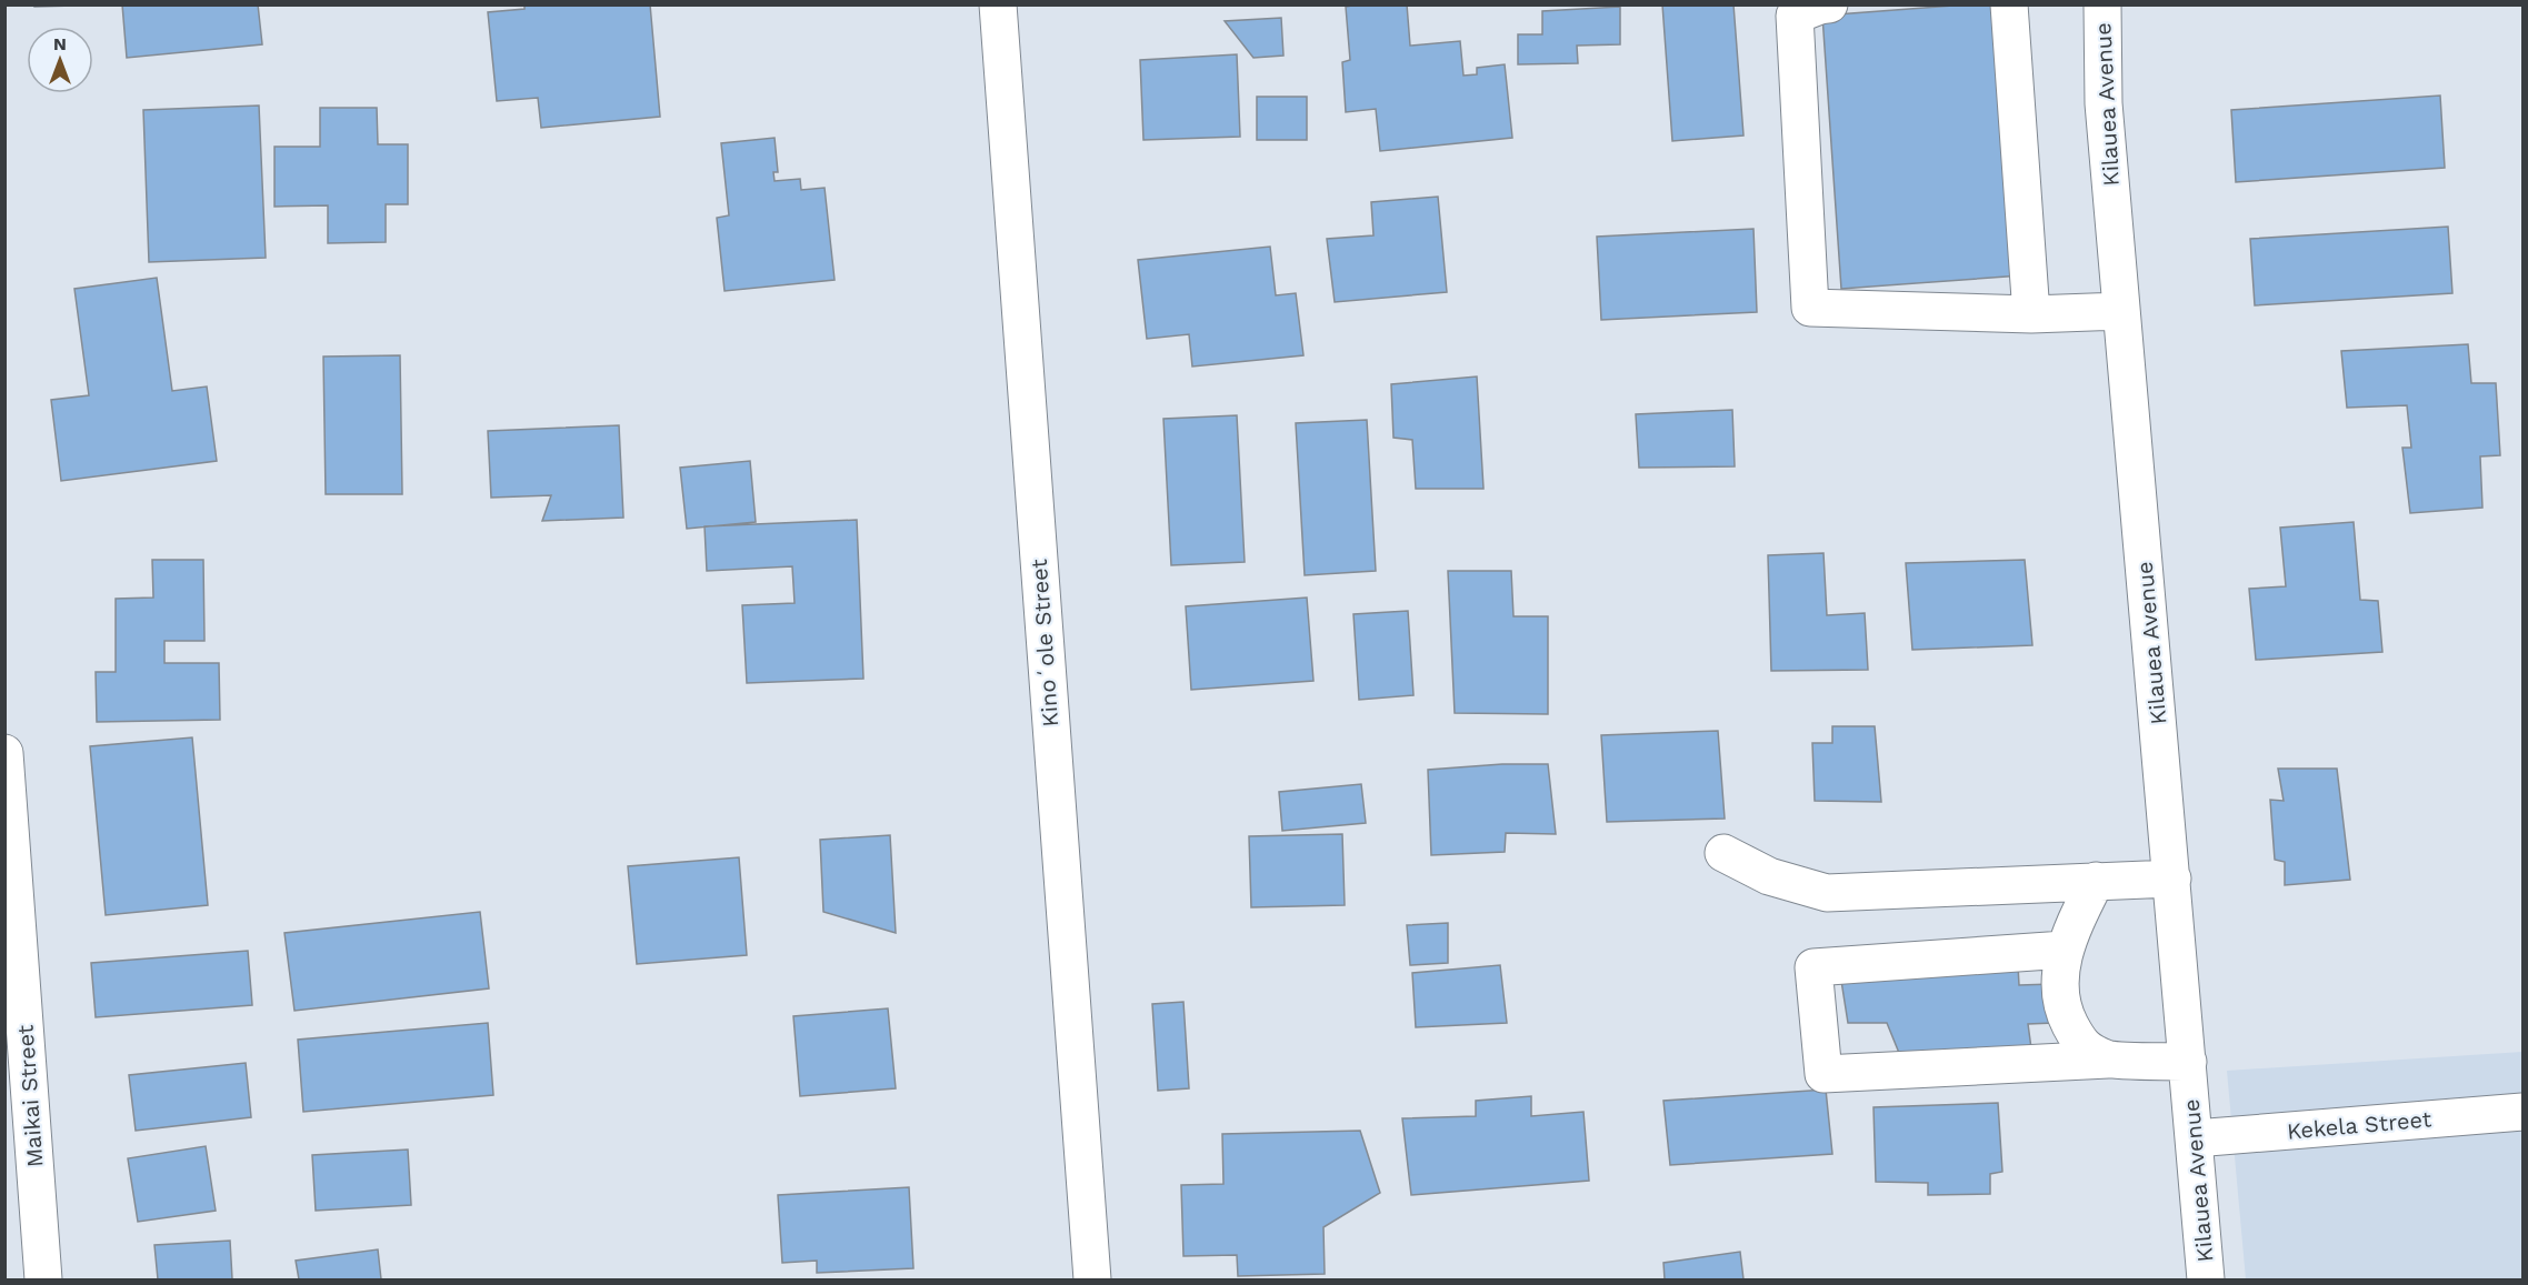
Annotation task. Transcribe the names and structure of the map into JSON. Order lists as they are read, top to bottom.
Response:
{
  "streets": {
    "street": [
      "Kilauea Avenue",
      "Kinoʻole Street",
      "Maikai Street",
      "Kekela Street"
    ]
  },
  "crossings": [
    ["Kilauea Avenue", "Kekela Street"]
  ],
  "north": "top"
}
